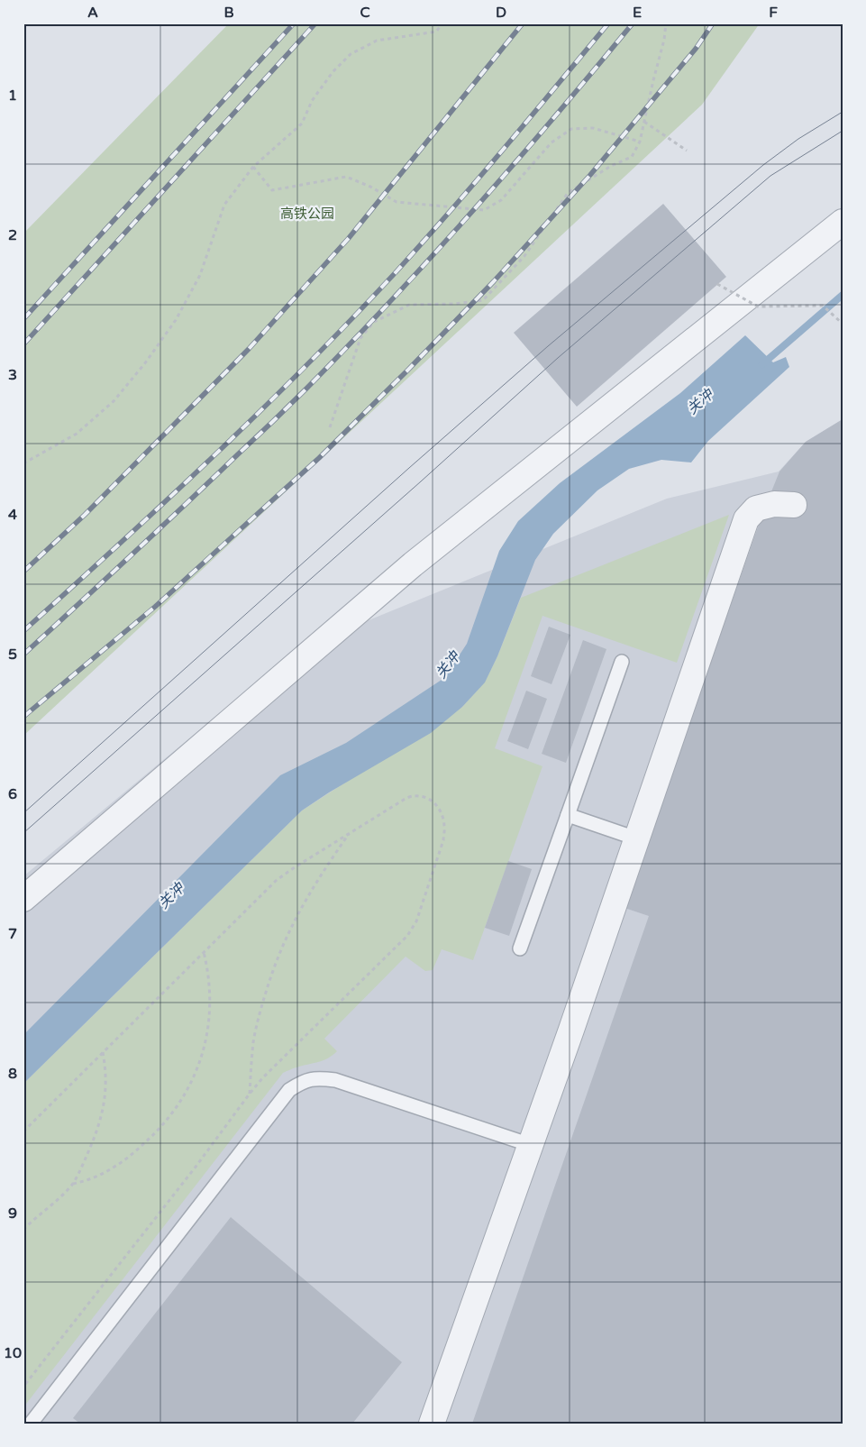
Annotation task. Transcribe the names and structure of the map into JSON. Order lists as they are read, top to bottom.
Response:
{
  "water": ["关冲"],
  "parks": ["高铁公园"],
  "grid": {
    "columns": [
      "A",
      "B",
      "C",
      "D",
      "E",
      "F"
    ],
    "rows": [
      "1",
      "2",
      "3",
      "4",
      "5",
      "6",
      "7",
      "8",
      "9",
      "10"
    ]
  }
}
